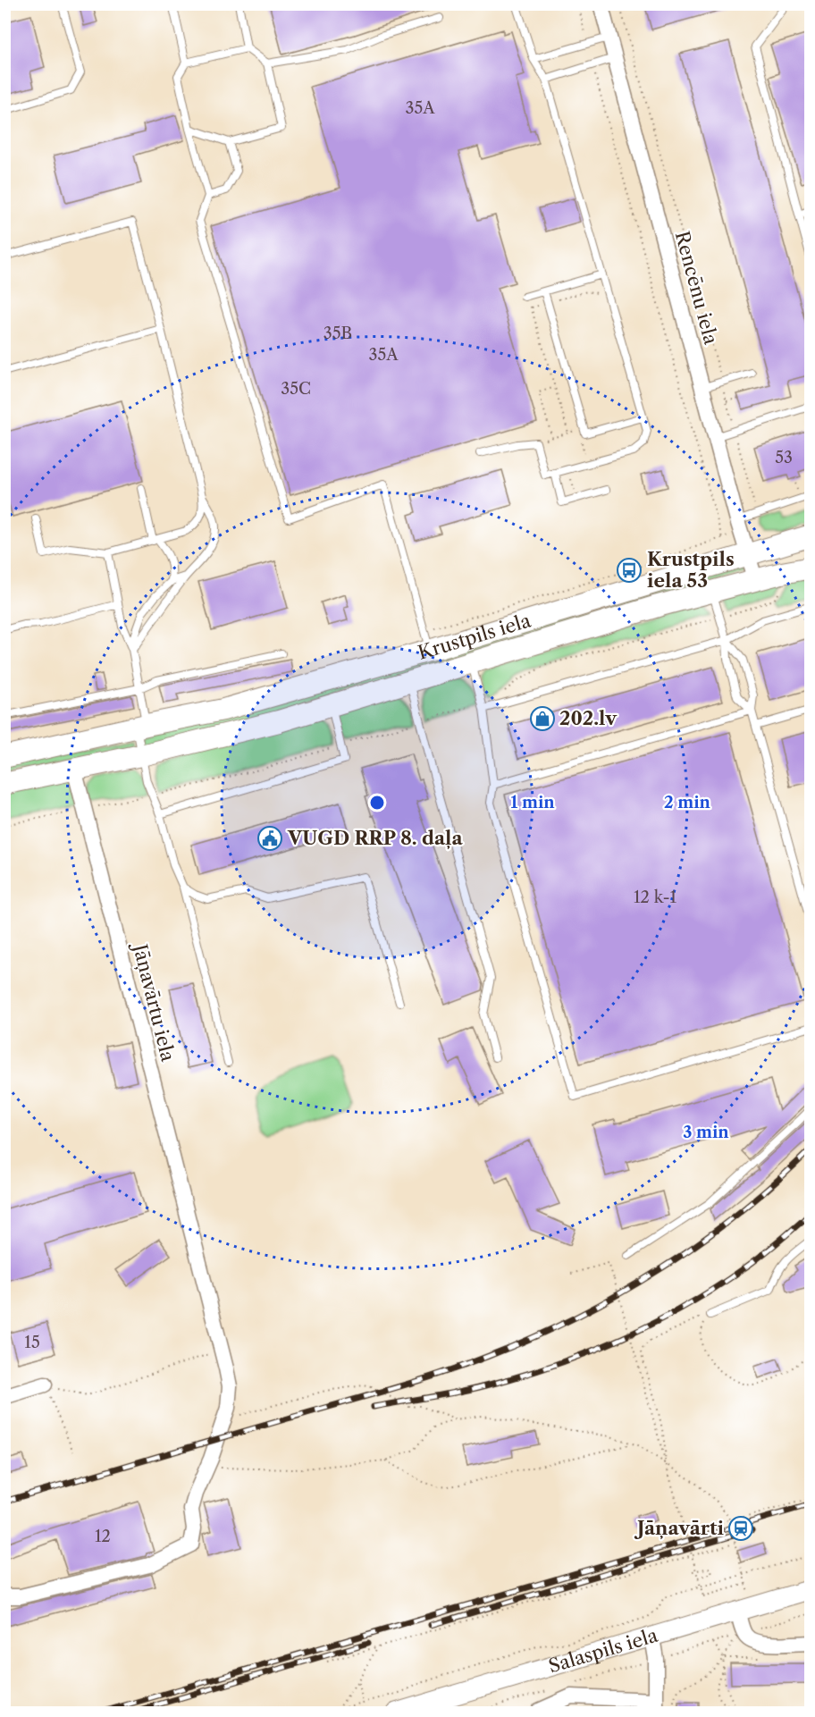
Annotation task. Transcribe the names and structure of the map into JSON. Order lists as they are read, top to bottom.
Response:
{
  "streets": {
    "main road": ["Krustpils iela"],
    "street": ["Rencēnu iela", "Jāņavārtu iela", "Salaspils iela"]
  },
  "crossings": [
    ["Rencēnu iela", "Krustpils iela"],
    ["Krustpils iela", "Jāņavārtu iela"]
  ],
  "places": {
    "bus stop": ["Krustpils iela 53"],
    "shop": ["202.lv"],
    "public building": ["VUGD RRP 8. daļa"],
    "station": ["Jāņavārti"]
  },
  "house_numbers": [
    "35A",
    "35B",
    "35A",
    "35C",
    "53",
    "12 k-1",
    "15",
    "12"
  ],
  "rings": ["1 min", "2 min", "3 min"]
}
